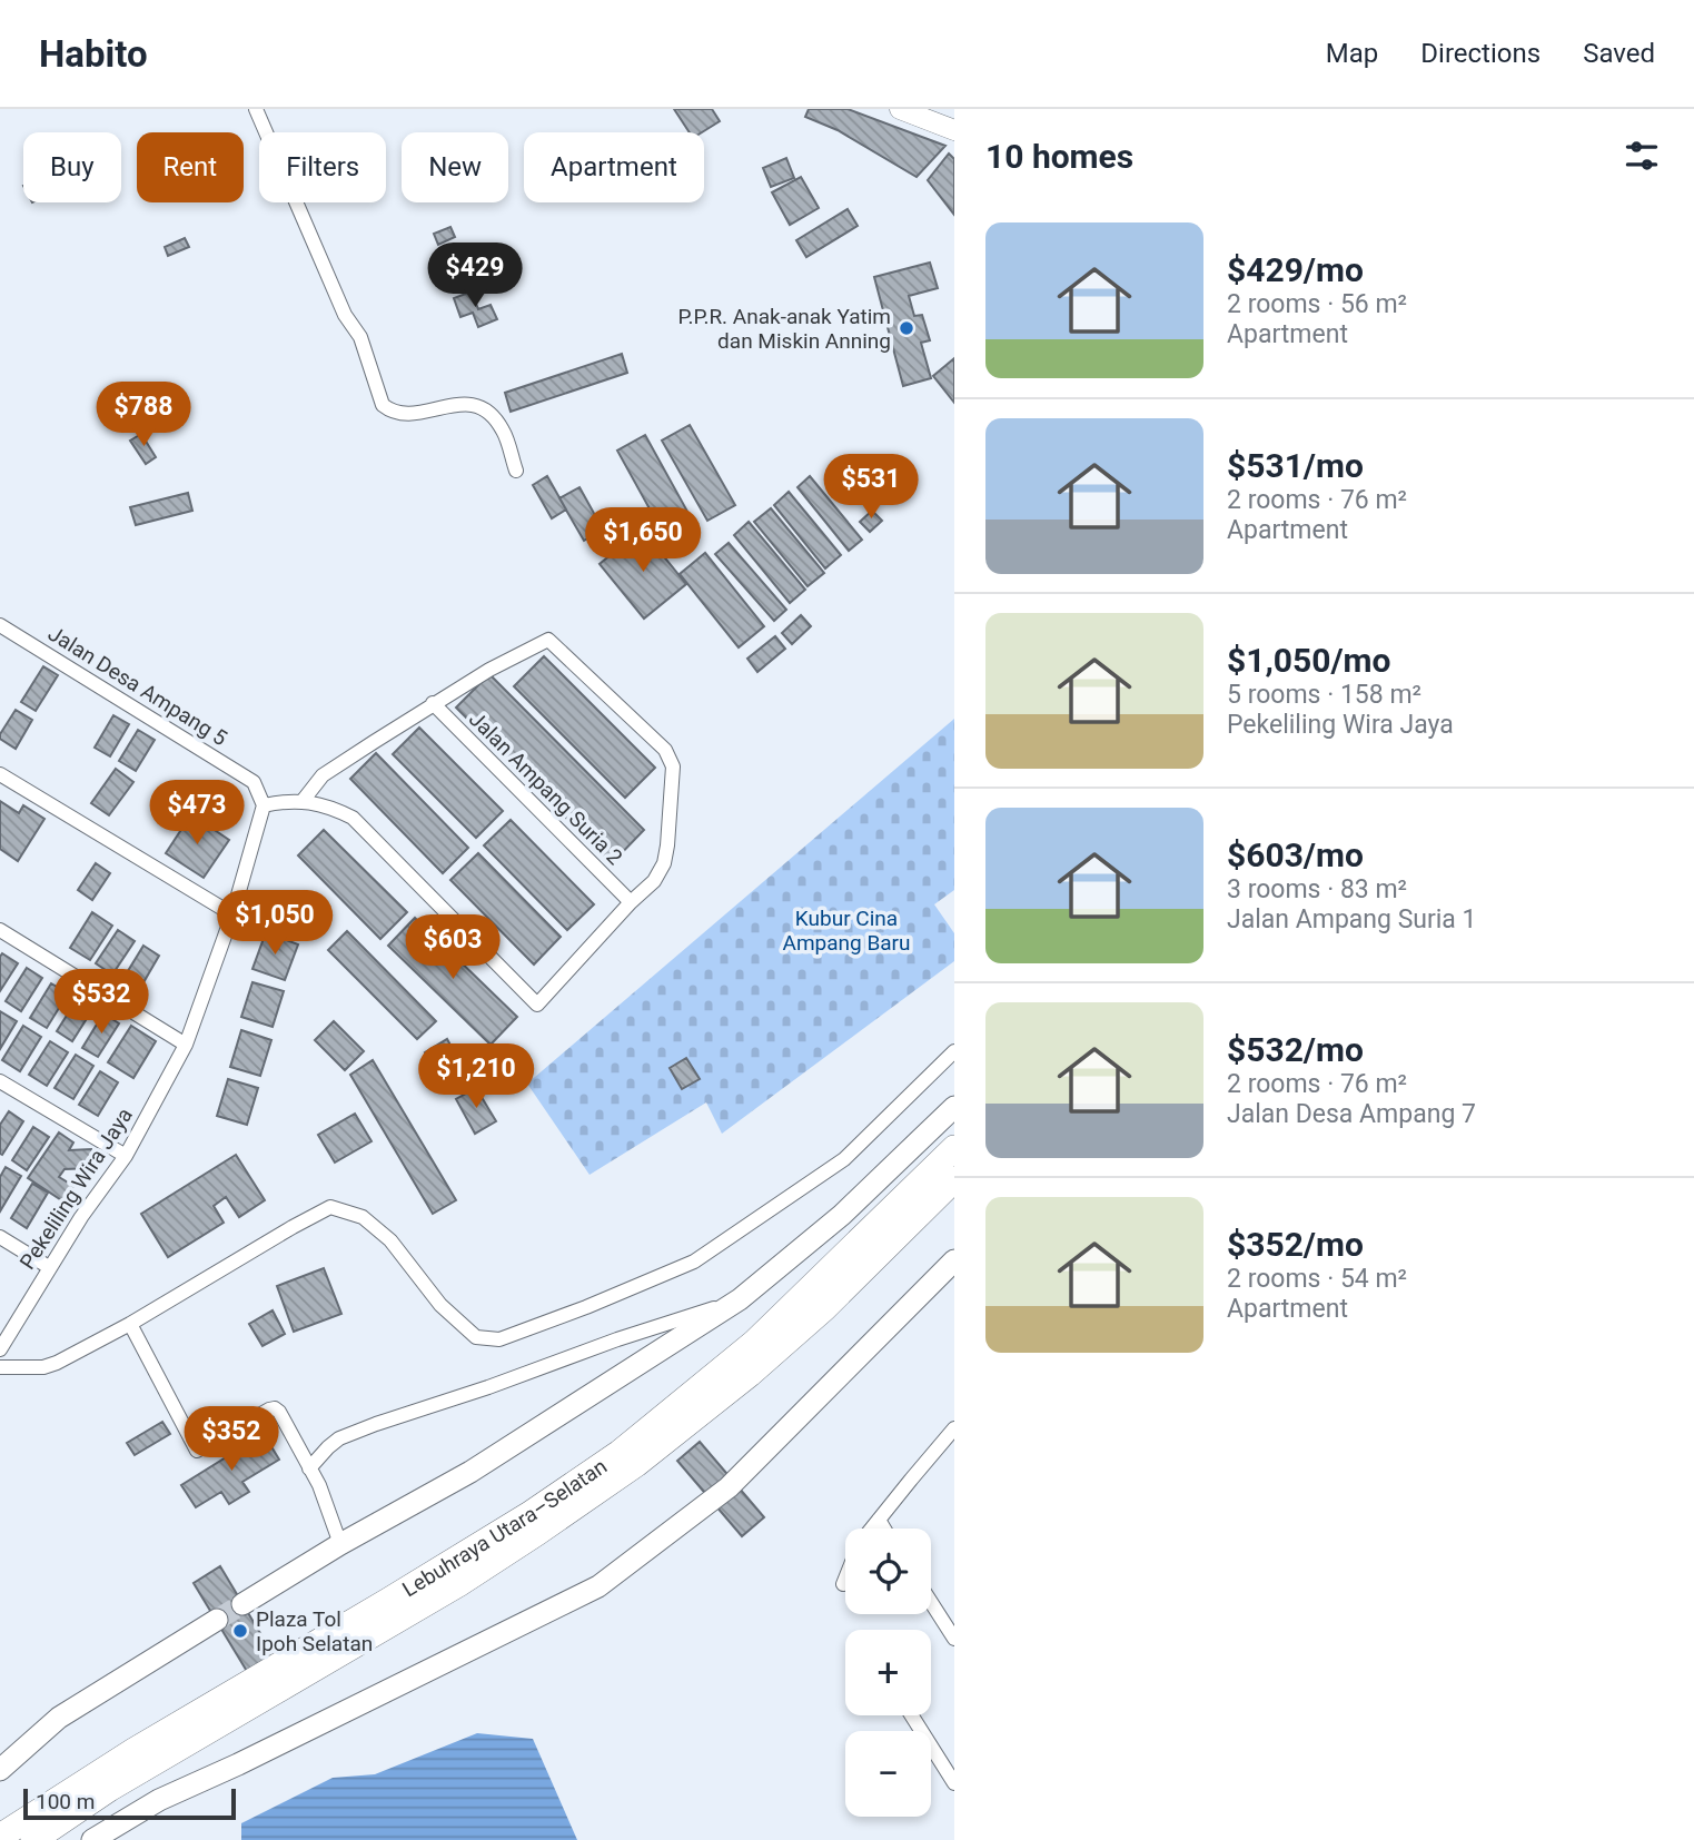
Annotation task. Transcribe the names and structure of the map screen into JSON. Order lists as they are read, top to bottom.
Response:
{
  "streets": {
    "highway": ["Lebuhraya Utara–Selatan"],
    "street": ["Jalan Desa Ampang 5", "Jalan Ampang Suria 2", "Pekeliling Wira Jaya"]
  },
  "crossings": [
    ["Jalan Desa Ampang 5", "Pekeliling Wira Jaya"]
  ],
  "parks": ["Kubur Cina Ampang Baru"],
  "places": ["P.P.R. Anak-anak Yatim dan Miskin Anning", "Plaza Tol Ipoh Selatan"],
  "scale_bar": "100 m",
  "page": {
    "header": "Habito",
    "nav": ["Map", "Directions", "Saved"],
    "heading": "10 homes",
    "chip": [
      "Buy",
      "Rent",
      "Filters",
      "New",
      "Apartment"
    ],
    "list": [
      {
        "name": "$429/mo",
        "note": "2 rooms · 56 m² · Apartment"
      },
      {
        "name": "$531/mo",
        "note": "2 rooms · 76 m² · Apartment"
      },
      {
        "name": "$1,050/mo",
        "note": "5 rooms · 158 m² · Pekeliling Wira Jaya"
      },
      {
        "name": "$603/mo",
        "note": "3 rooms · 83 m² · Jalan Ampang Suria 1"
      },
      {
        "name": "$532/mo",
        "note": "2 rooms · 76 m² · Jalan Desa Ampang 7"
      },
      {
        "name": "$352/mo",
        "note": "2 rooms · 54 m² · Apartment"
      }
    ],
    "price": [
      "$429",
      "$788",
      "$531",
      "$1,650",
      "$473",
      "$1,050",
      "$603",
      "$532",
      "$1,210",
      "$352"
    ],
    "map_buttons": ["+", "−"],
    "scale": "100 m"
  }
}
